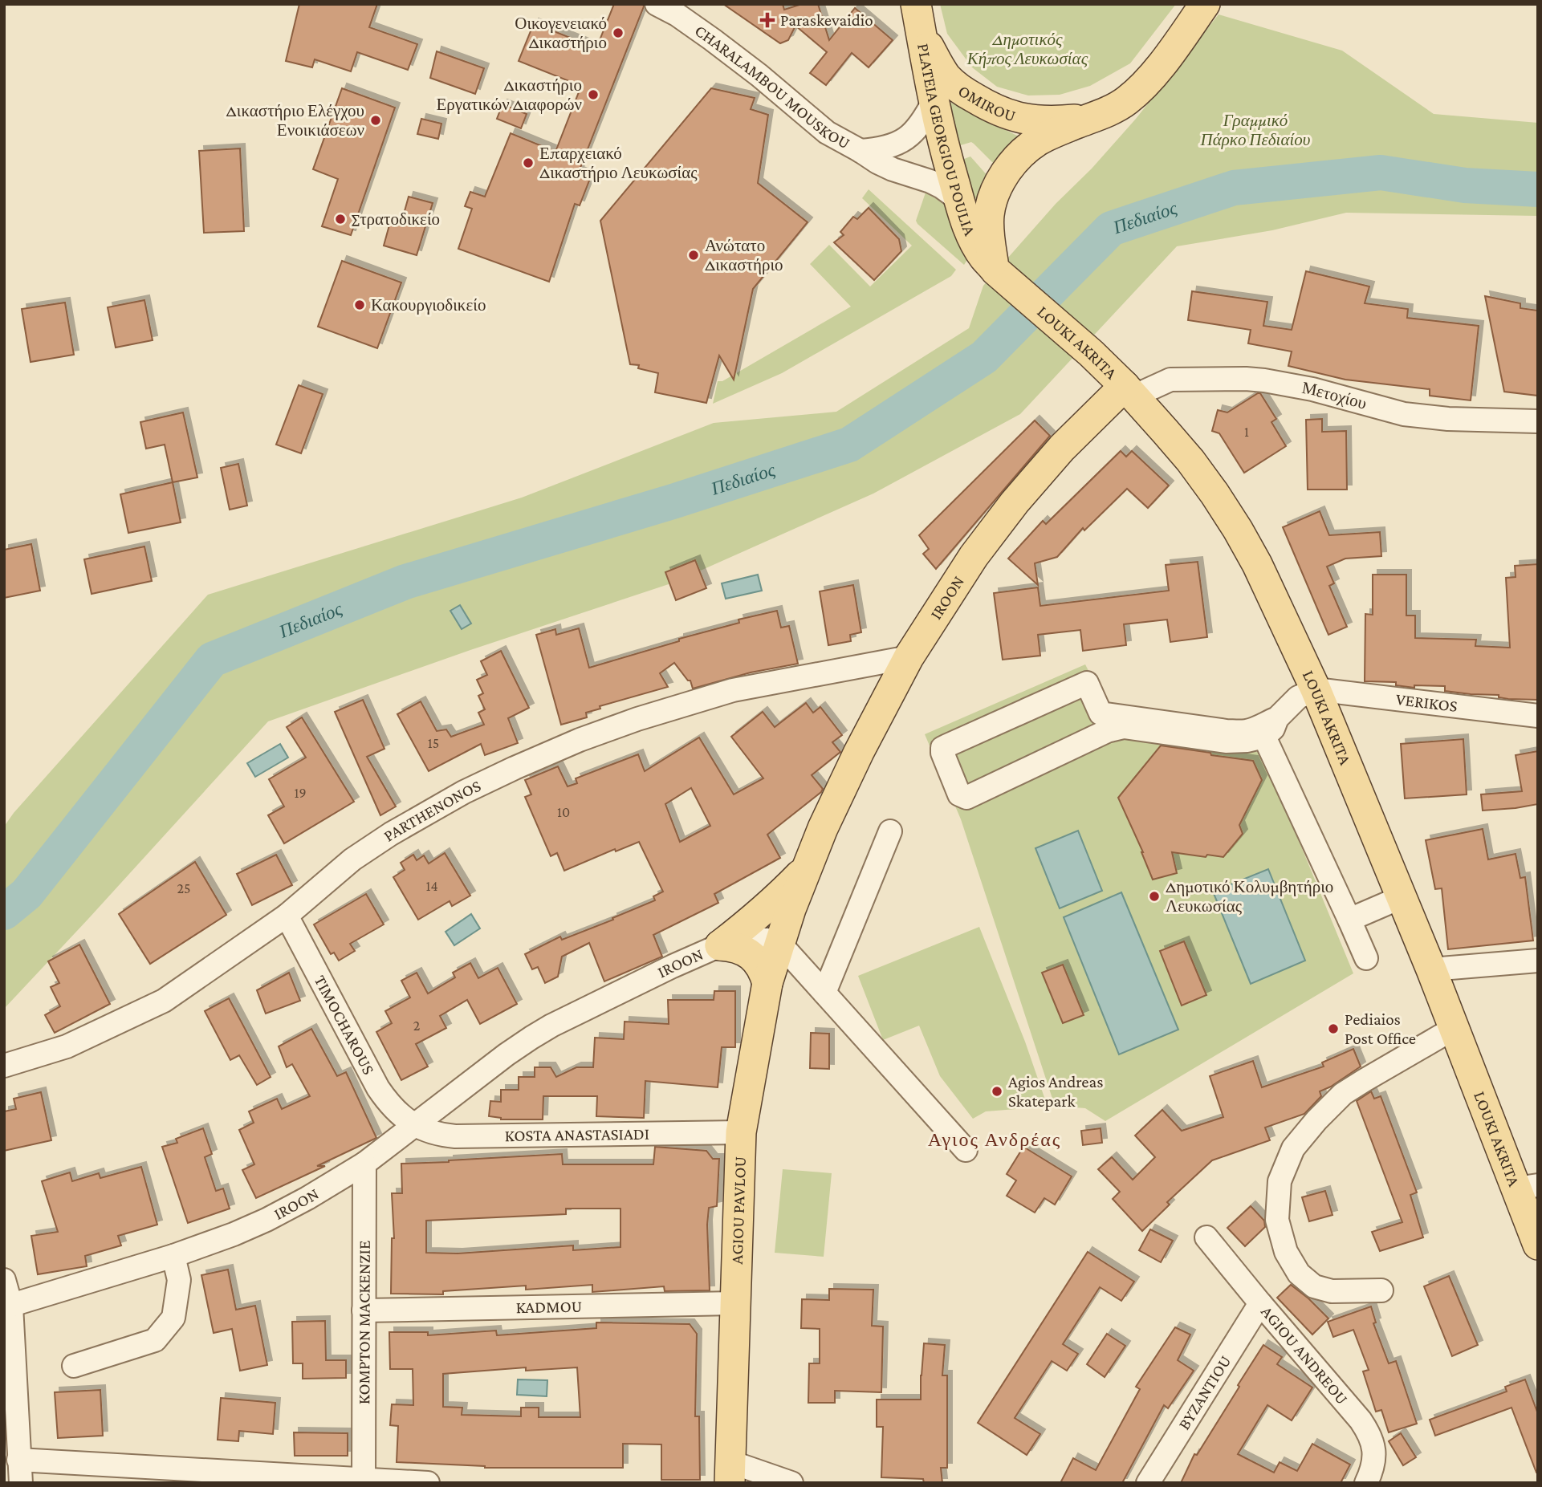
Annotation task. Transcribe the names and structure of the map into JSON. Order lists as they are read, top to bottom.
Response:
{
  "streets": {
    "main road": [
      "OMIROU",
      "PLATEIA GEORGIOU POULIA",
      "LOUKI AKRITA",
      "IROON",
      "AGIOU PAVLOU"
    ],
    "street": [
      "CHARALAMBOU MOUSKOU",
      "Μετοχίου",
      "VERIKOS",
      "PARTHENONOS",
      "TIMOCHAROUS",
      "KOSTA ANASTASIADI",
      "KADMOU",
      "KOMPTON MACKENZIE",
      "AGIOU ANDREOU",
      "BYZANTIOU"
    ]
  },
  "crossings": [
    ["CHARALAMBOU MOUSKOU", "PLATEIA GEORGIOU POULIA"],
    ["OMIROU", "PLATEIA GEORGIOU POULIA"],
    ["OMIROU", "LOUKI AKRITA"],
    ["PLATEIA GEORGIOU POULIA", "LOUKI AKRITA"],
    ["LOUKI AKRITA", "Μετοχίου"],
    ["LOUKI AKRITA", "IROON"],
    ["LOUKI AKRITA", "VERIKOS"],
    ["Μετοχίου", "IROON"],
    ["IROON", "PARTHENONOS"],
    ["IROON", "TIMOCHAROUS"],
    ["IROON", "KOSTA ANASTASIADI"],
    ["IROON", "AGIOU PAVLOU"],
    ["IROON", "KOMPTON MACKENZIE"],
    ["PARTHENONOS", "TIMOCHAROUS"],
    ["TIMOCHAROUS", "KOSTA ANASTASIADI"],
    ["KOSTA ANASTASIADI", "AGIOU PAVLOU"],
    ["AGIOU PAVLOU", "KADMOU"],
    ["KADMOU", "KOMPTON MACKENZIE"],
    ["AGIOU ANDREOU", "BYZANTIOU"]
  ],
  "districts": ["Αγιος Ανδρέας"],
  "water": ["Πεδιαίος"],
  "parks": ["Δημοτικός Κήπος Λευκωσίας", "Γραμμικό Πάρκο Πεδιαίου"],
  "places": {
    "health": ["Paraskevaidio"],
    "other": [
      "Οικογενειακό Δικαστήριο",
      "Δικαστήριο Εργατικών Διαφορών",
      "Δικαστήριο Ελέγχου Ενοικιάσεων",
      "Επαρχειακό Δικαστήριο Λευκωσίας",
      "Στρατοδικείο",
      "Ανώτατο Δικαστήριο",
      "Κακουργιοδικείο",
      "Δημοτικό Κολυμβητήριο Λευκωσίας",
      "Pediaios Post Office",
      "Agios Andreas Skatepark"
    ]
  },
  "house_numbers": [
    "1",
    "15",
    "19",
    "10",
    "14",
    "25",
    "2"
  ]
}
